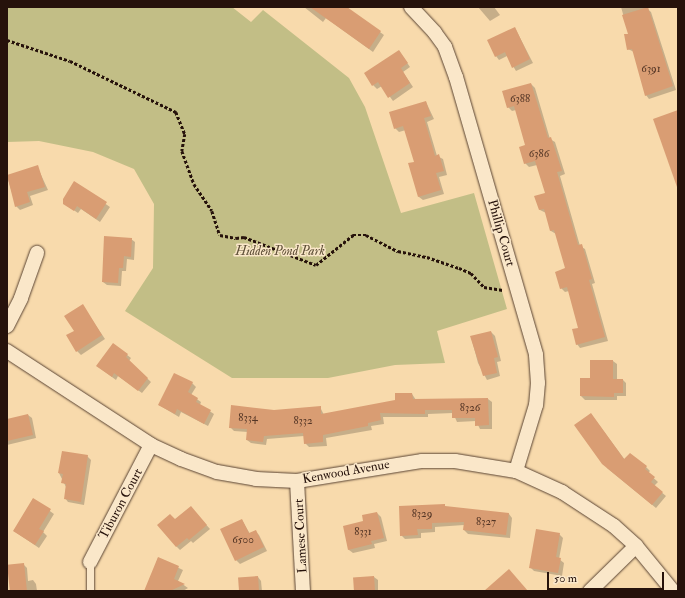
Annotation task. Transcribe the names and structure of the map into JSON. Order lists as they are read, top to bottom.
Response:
{
  "streets": {
    "street": [
      "Phillip Court",
      "Kenwood Avenue",
      "Tiburon Court",
      "Lamese Court"
    ]
  },
  "crossings": [
    ["Phillip Court", "Kenwood Avenue"],
    ["Kenwood Avenue", "Tiburon Court"],
    ["Kenwood Avenue", "Lamese Court"]
  ],
  "parks": ["Hidden Pond Park"],
  "house_numbers": [
    "6391",
    "6388",
    "6386",
    "8326",
    "8334",
    "8332",
    "8329",
    "8327",
    "8331",
    "6500"
  ],
  "scale_bar": "50 m"
}
